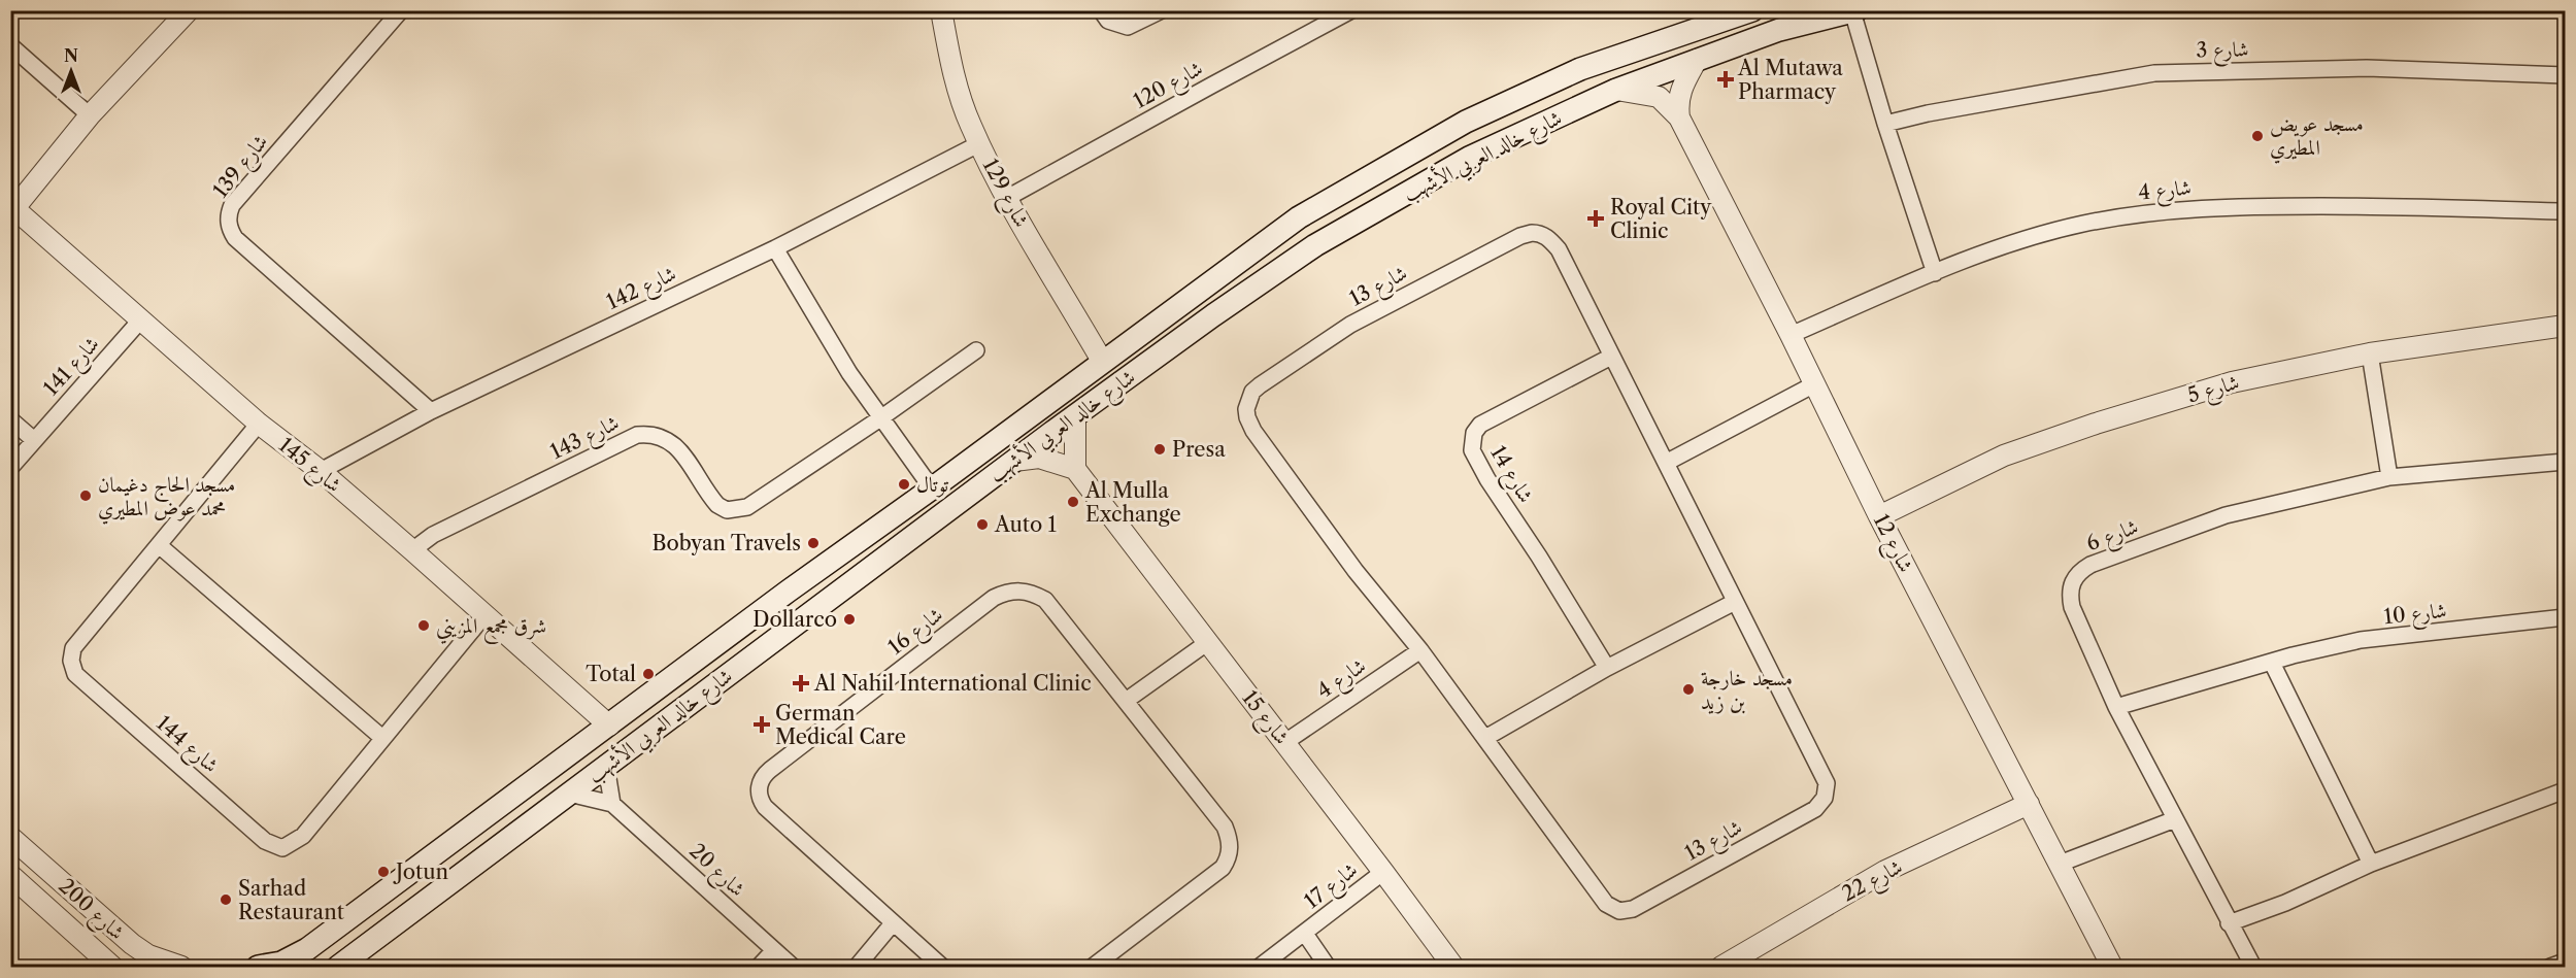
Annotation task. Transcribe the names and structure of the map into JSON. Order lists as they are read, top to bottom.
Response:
{
  "streets": {
    "main road": ["شارع خالد العربي الأشهب"],
    "street": [
      "شارع 3",
      "شارع 120",
      "شارع 139",
      "شارع 4",
      "شارع 129",
      "13 شارع",
      "شارع 142",
      "شارع 141",
      "شارع 5",
      "شارع 143",
      "شارع 145",
      "14 شارع",
      "شارع 6",
      "شارع 12",
      "شارع 10",
      "شارع 16",
      "4 شارع",
      "شارع 15",
      "شارع 144",
      "شارع 13",
      "شارع 20",
      "شارع 22",
      "شارع 17",
      "شارع 200"
    ]
  },
  "crossings": [
    ["شارع 120", "شارع 129"],
    ["شارع خالد العربي الأشهب", "شارع 129"],
    ["شارع خالد العربي الأشهب", "شارع 145"],
    ["شارع خالد العربي الأشهب", "شارع 12"],
    ["شارع خالد العربي الأشهب", "شارع 20"],
    ["شارع 139", "شارع 142"],
    ["شارع 4", "شارع 12"],
    ["شارع 129", "شارع 142"],
    ["13 شارع", "14 شارع"],
    ["13 شارع", "4 شارع"],
    ["13 شارع", "شارع 13"],
    ["شارع 142", "شارع 145"],
    ["شارع 141", "شارع 145"],
    ["شارع 5", "شارع 12"],
    ["شارع 143", "شارع 145"],
    ["شارع 145", "شارع 144"],
    ["شارع 6", "شارع 10"],
    ["شارع 12", "شارع 22"],
    ["4 شارع", "شارع 15"],
    ["شارع 15", "شارع 17"]
  ],
  "places": {
    "health": [
      "Al Mutawa Pharmacy",
      "Royal City Clinic",
      "Al Nahil International Clinic",
      "German Medical Care"
    ],
    "other": [
      "مسجد عويض المطيري",
      "Presa",
      "توتال",
      "مسجد الحاج دغيمان محمد عوض المطيري",
      "Al Mulla Exchange",
      "Auto 1",
      "Bobyan Travels",
      "Dollarco",
      "شرق مجمع المزيني",
      "Total",
      "مسجد خارجة بن زيد",
      "Jotun",
      "Sarhad Restaurant"
    ]
  },
  "north": "top"
}
